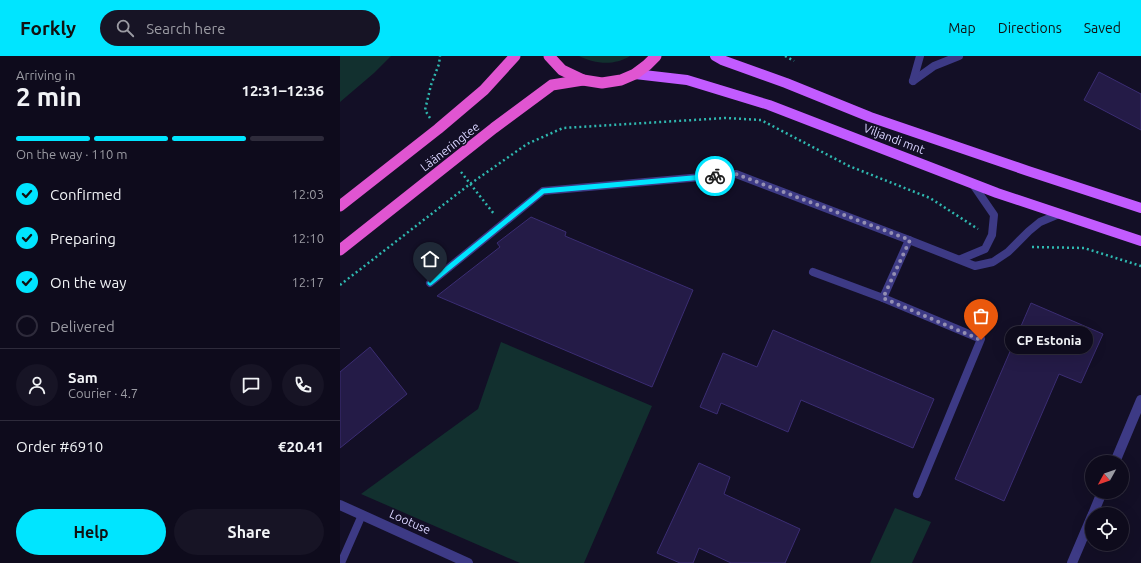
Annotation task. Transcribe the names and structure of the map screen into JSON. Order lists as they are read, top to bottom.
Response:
{
  "streets": {
    "highway": ["Lääneringtee"],
    "main road": ["Viljandi mnt"],
    "street": ["Lootuse"]
  },
  "crossings": [
    ["Viljandi mnt", "Lääneringtee"]
  ],
  "places": ["CP Estonia"],
  "north": "bottom left",
  "page": {
    "header": "Forkly",
    "search": "Search here",
    "nav": ["Map", "Directions", "Saved"],
    "heading": ["2 min", "Arriving in", "12:31–12:36"],
    "panel": [
      "Sam",
      "Courier · 4.7",
      "Order #6910",
      "€20.41"
    ],
    "bar": "On the way · 110 m",
    "list": [
      ["Confirmed", "12:03"],
      ["Preparing", "12:10"],
      ["On the way", "12:17"],
      "Delivered"
    ],
    "bubble": "CP Estonia",
    "buttons": ["Help", "Share"]
  }
}
